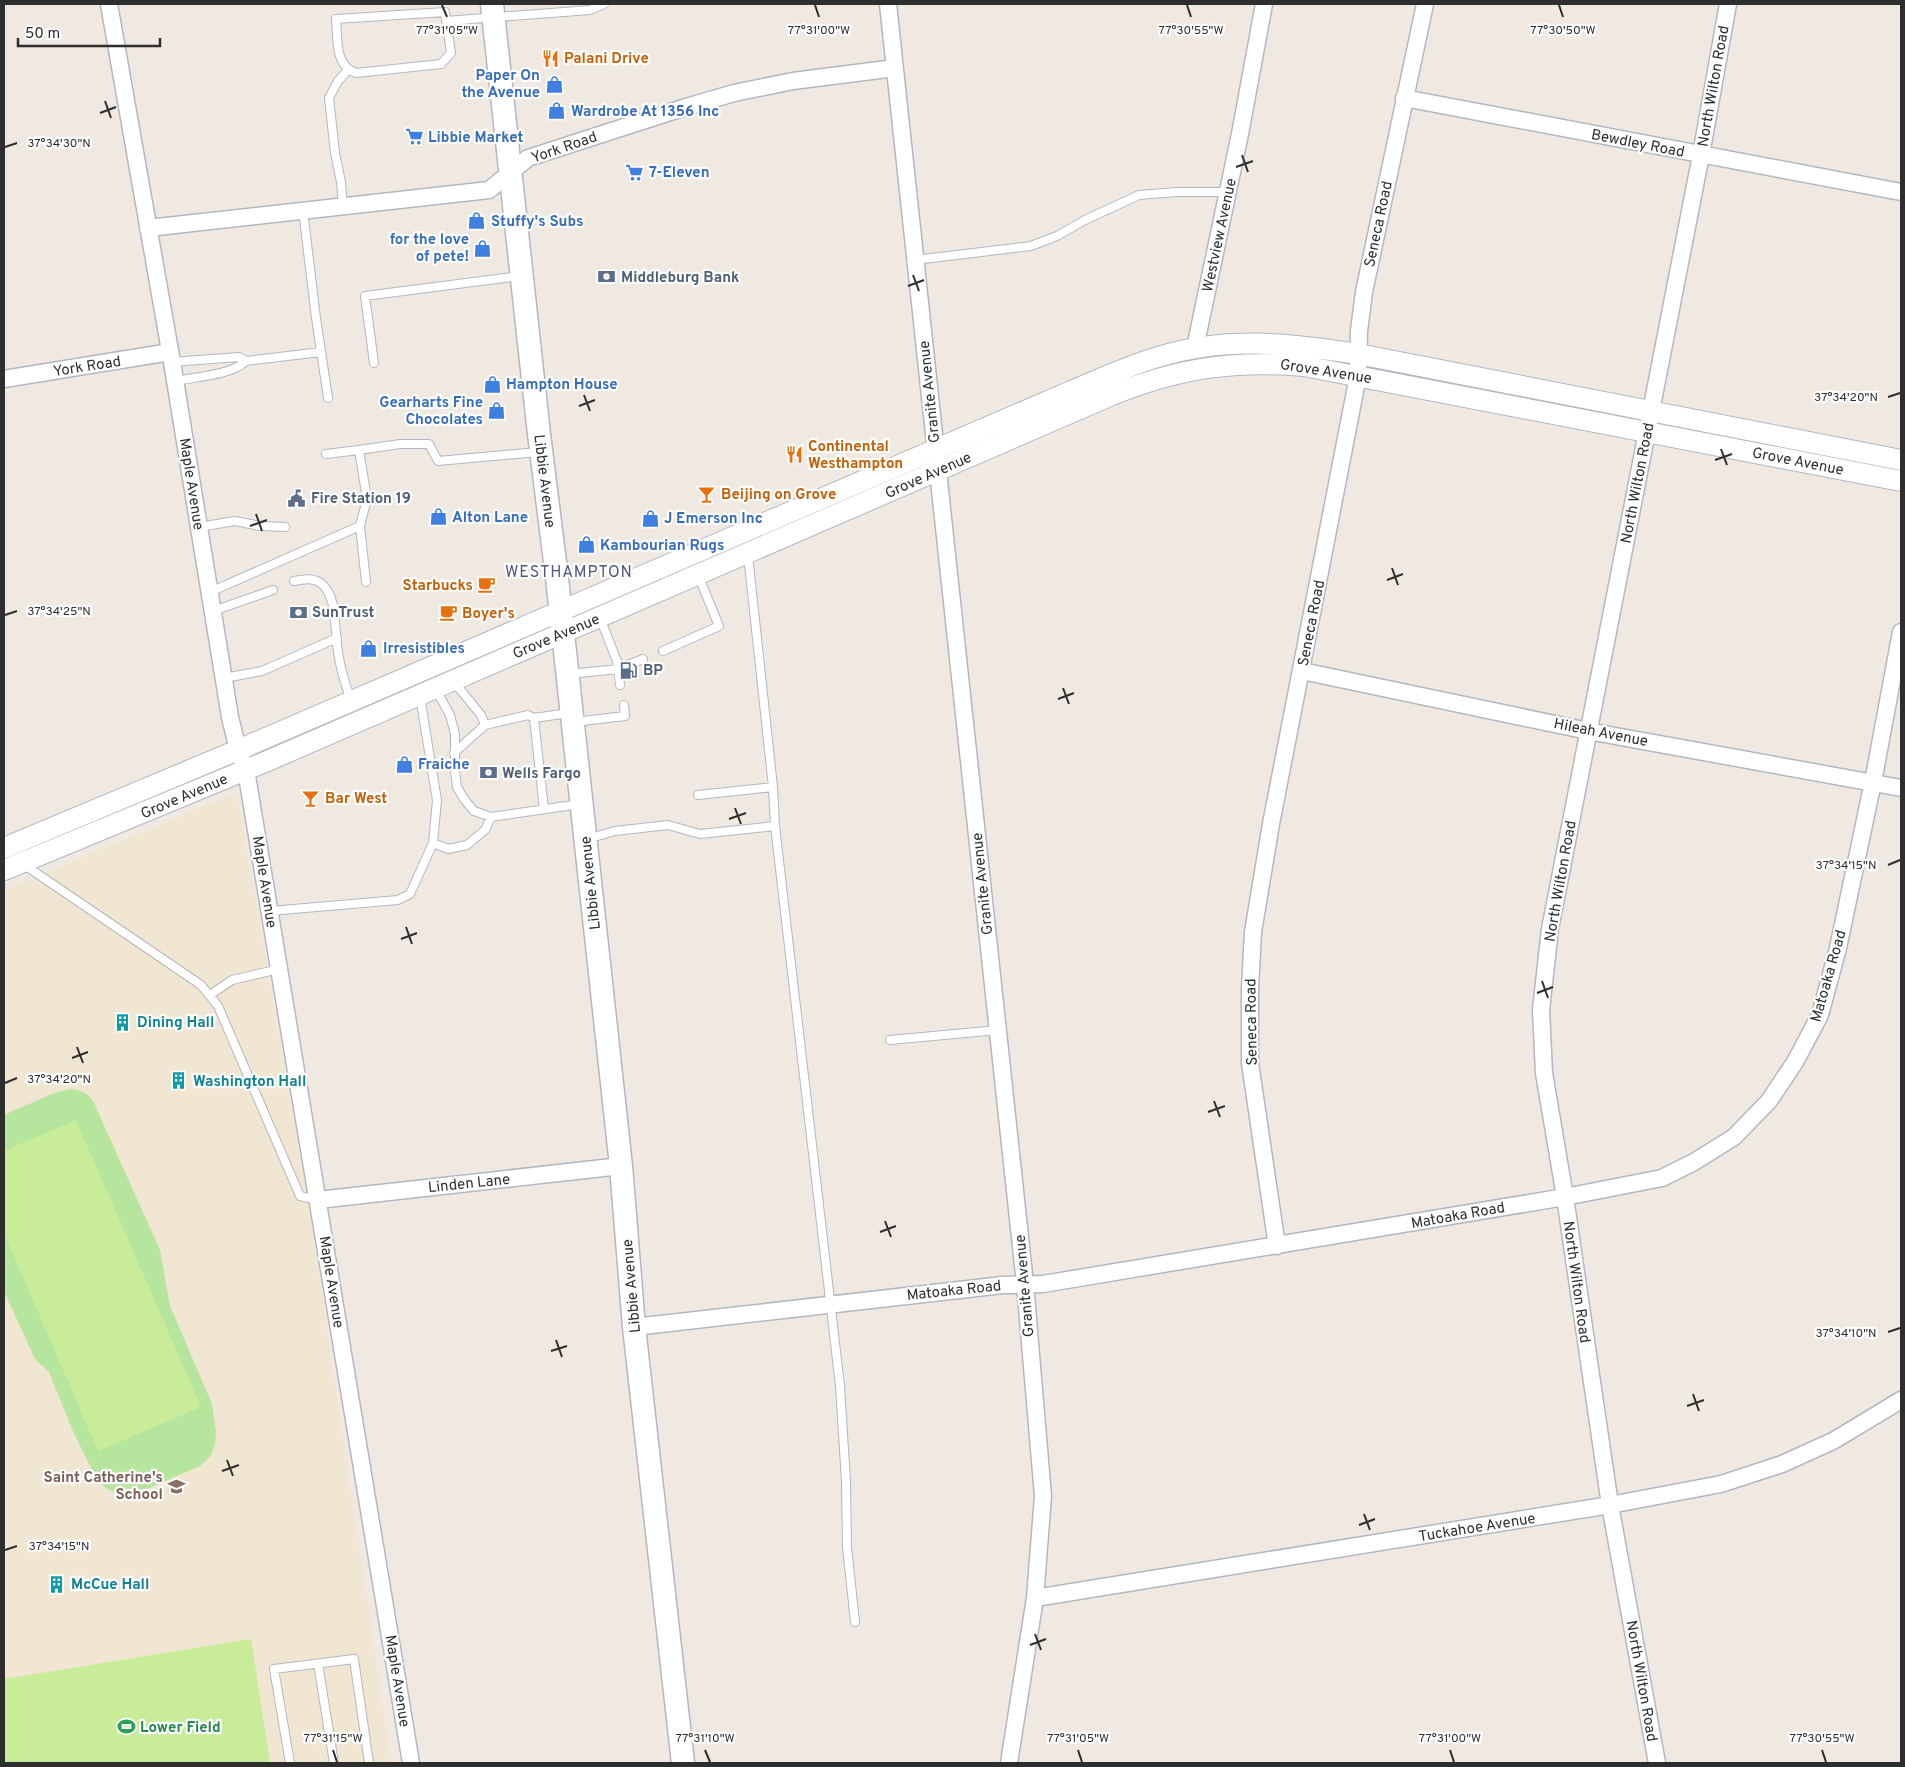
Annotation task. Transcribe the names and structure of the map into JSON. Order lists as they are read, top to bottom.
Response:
{
  "streets": {
    "main road": ["Libbie Avenue"],
    "street": [
      "North Wilton Road",
      "Bewdley Road",
      "York Road",
      "Seneca Road",
      "Westview Avenue",
      "Grove Avenue",
      "Granite Avenue",
      "Maple Avenue",
      "Hileah Avenue",
      "Matoaka Road",
      "Linden Lane",
      "Tuckahoe Avenue"
    ]
  },
  "crossings": [
    ["North Wilton Road", "Bewdley Road"],
    ["North Wilton Road", "Grove Avenue"],
    ["North Wilton Road", "Hileah Avenue"],
    ["North Wilton Road", "Matoaka Road"],
    ["North Wilton Road", "Tuckahoe Avenue"],
    ["Bewdley Road", "Seneca Road"],
    ["York Road", "Granite Avenue"],
    ["York Road", "Libbie Avenue"],
    ["York Road", "Maple Avenue"],
    ["Seneca Road", "Grove Avenue"],
    ["Seneca Road", "Hileah Avenue"],
    ["Seneca Road", "Matoaka Road"],
    ["Westview Avenue", "Grove Avenue"],
    ["Grove Avenue", "Granite Avenue"],
    ["Grove Avenue", "Libbie Avenue"],
    ["Grove Avenue", "Maple Avenue"],
    ["Granite Avenue", "Matoaka Road"],
    ["Granite Avenue", "Tuckahoe Avenue"],
    ["Libbie Avenue", "Matoaka Road"],
    ["Libbie Avenue", "Linden Lane"],
    ["Maple Avenue", "Linden Lane"],
    ["Hileah Avenue", "Matoaka Road"]
  ],
  "districts": ["WESTHAMPTON"],
  "places": {
    "restaurant": ["Palani Drive", "Continental Westhampton"],
    "shop": [
      "Paper On the Avenue",
      "Wardrobe At 1356 Inc",
      "Stuffy's Subs",
      "for the love of pete!",
      "Hampton House",
      "Gearharts Fine Chocolates",
      "Alton Lane",
      "J Emerson Inc",
      "Kambourian Rugs",
      "Irresistibles",
      "Fraiche"
    ],
    "supermarket": ["Libbie Market", "7-Eleven"],
    "bank": ["Middleburg Bank", "SunTrust", "Wells Fargo"],
    "bar": ["Beijing on Grove", "Bar West"],
    "public building": ["Fire Station 19"],
    "cafe": ["Starbucks", "Boyer's"],
    "fuel station": ["BP"],
    "building": ["Dining Hall", "Washington Hall", "McCue Hall"],
    "school or university": ["Saint Catherine's School"],
    "sports": ["Lower Field"]
  },
  "scale_bar": "50 m",
  "coordinates": [
    "77°31'00\"W",
    "77°30'55\"W",
    "77°30'50\"W",
    "77°31'05\"W",
    "37°34'30\"N",
    "37°34'20\"N",
    "37°34'25\"N",
    "37°34'15\"N",
    "37°34'10\"N",
    "77°31'15\"W",
    "77°31'10\"W"
  ]
}
